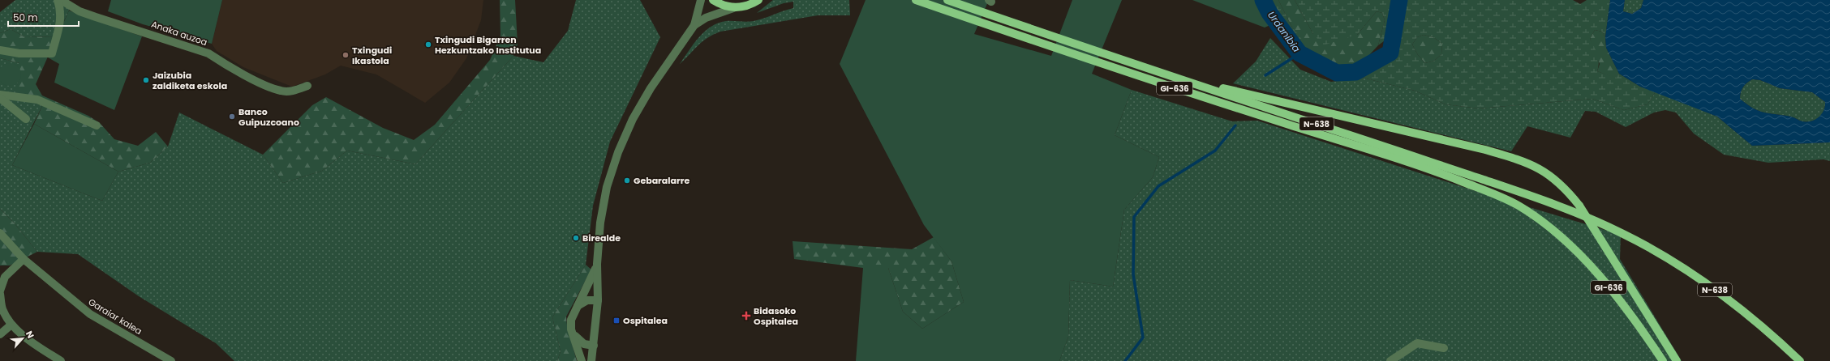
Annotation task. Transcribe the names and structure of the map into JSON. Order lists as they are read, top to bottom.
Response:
{
  "streets": {
    "main road": ["GI-636", "N-638"],
    "street": ["Anaka auzoa", "Garaiar kalea"]
  },
  "crossings": [
    ["GI-636", "N-638"]
  ],
  "water": ["Urdanibia"],
  "places": {
    "other": [
      "Txingudi Bigarren Hezkuntzako Institutua",
      "Txingudi Ikastola",
      "Jaizubia zaldiketa eskola",
      "Banco Guipuzcoano",
      "Gebaralarre",
      "Birealde"
    ],
    "health": ["Bidasoko Ospitalea"],
    "transit": ["Ospitalea"]
  },
  "scale_bar": "50 m",
  "north": "top right"
}
